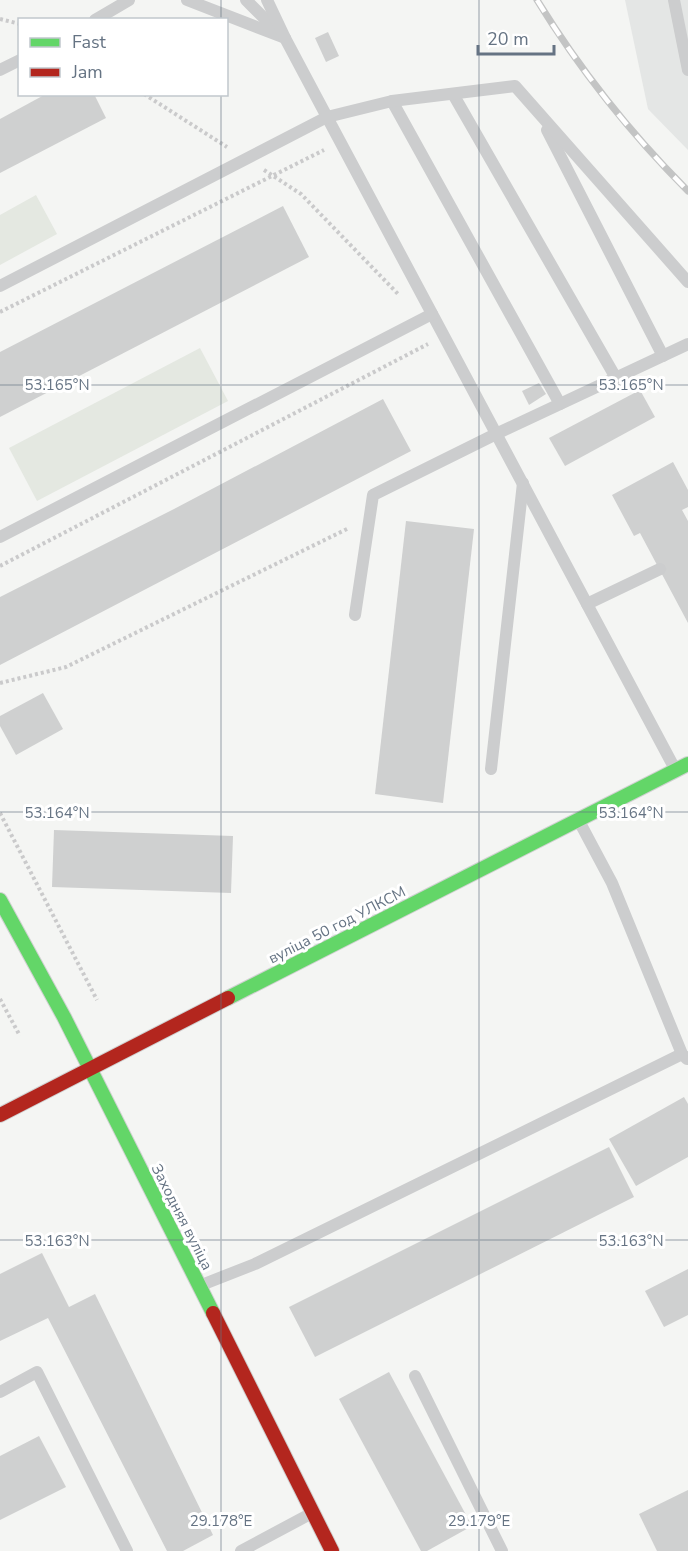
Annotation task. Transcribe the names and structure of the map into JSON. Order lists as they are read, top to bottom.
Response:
{
  "streets": {
    "main road": ["вуліца 50 год УЛКСМ", "Заходняя вуліца"]
  },
  "crossings": [
    ["вуліца 50 год УЛКСМ", "Заходняя вуліца"]
  ],
  "legend": ["Fast", "Jam"],
  "scale_bar": "20 m",
  "coordinates": [
    "53.165°N",
    "53.164°N",
    "53.163°N",
    "29.178°E",
    "29.179°E"
  ]
}
